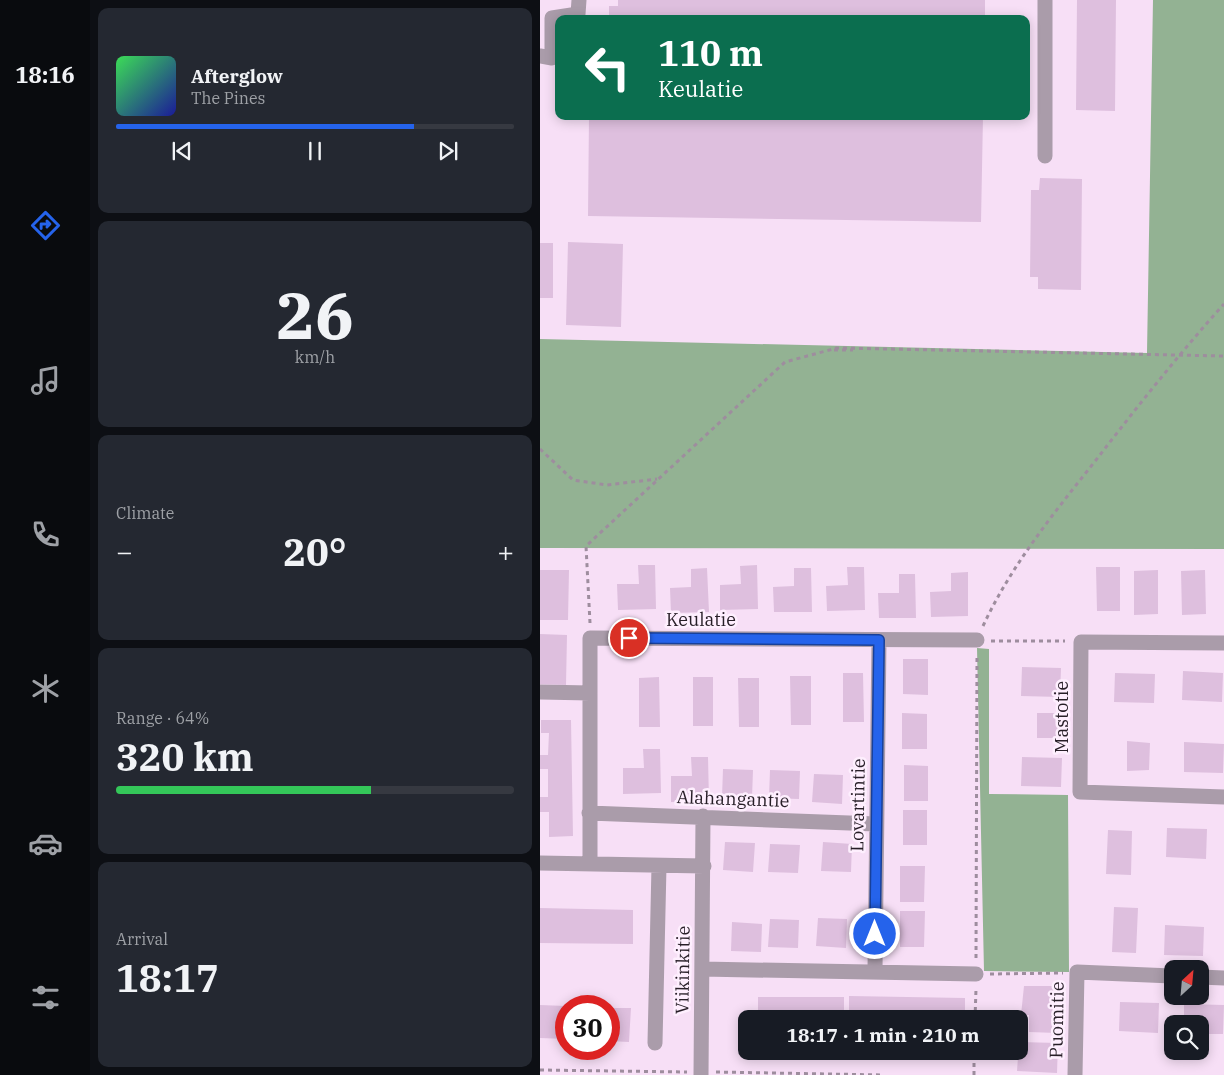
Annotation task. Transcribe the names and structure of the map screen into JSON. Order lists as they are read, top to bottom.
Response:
{
  "streets": {
    "street": [
      "Keulatie",
      "Mastotie",
      "Alahangantie",
      "Lovartintie",
      "Viikinkitie",
      "Puomitie"
    ]
  },
  "crossings": [
    ["Keulatie", "Lovartintie"],
    ["Alahangantie", "Lovartintie"],
    ["Alahangantie", "Viikinkitie"]
  ],
  "north": "top right",
  "page": {
    "tabs": "18:16",
    "turn": ["110 m", "Keulatie"],
    "song": ["Afterglow", "The Pines"],
    "tile": [
      ["26", "km/h"],
      "Climate",
      ["Range · 64%", "320 km"],
      ["Arrival", "18:17"]
    ],
    "heat": ["−", "20°", "+"],
    "limit": "30",
    "trip": "18:17 · 1 min · 210 m"
  }
}
